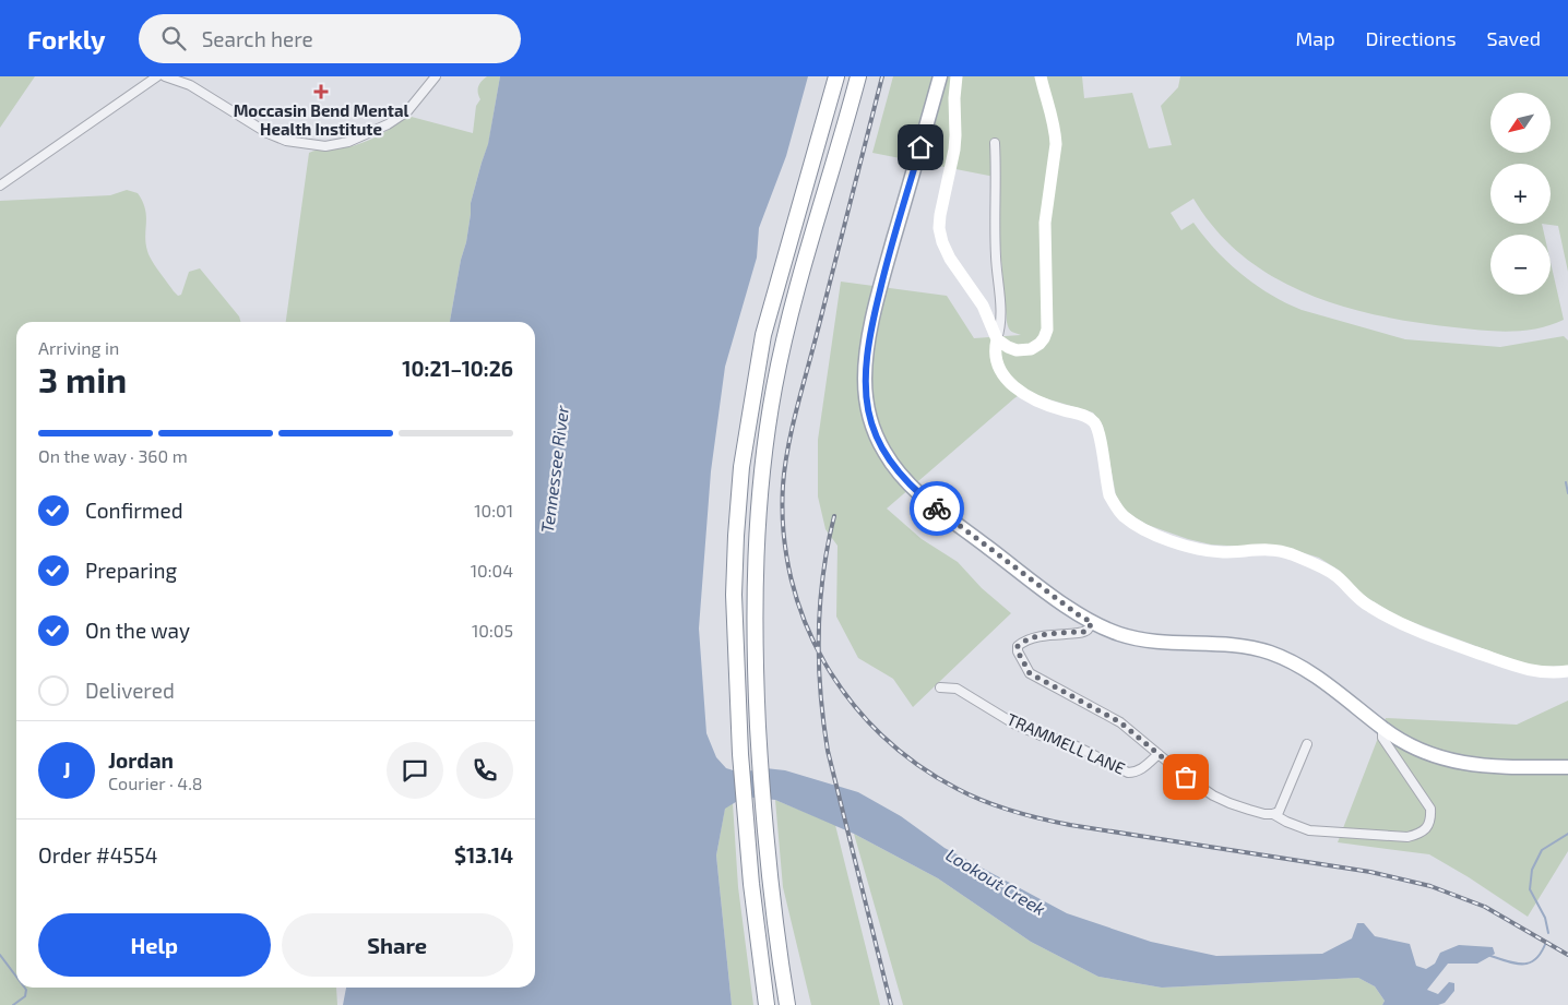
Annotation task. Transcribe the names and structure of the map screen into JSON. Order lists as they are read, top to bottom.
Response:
{
  "streets": {
    "street": ["TRAMMELL LANE"]
  },
  "water": ["Tennessee River", "Lookout Creek"],
  "places": {
    "health": ["Moccasin Bend Mental Health Institute"]
  },
  "north": "bottom left",
  "page": {
    "header": "Forkly",
    "search": "Search here",
    "nav": ["Map", "Directions", "Saved"],
    "map_buttons": ["+", "−"],
    "heading": ["3 min", "Arriving in", "10:21–10:26"],
    "panel": [
      "Jordan",
      "Courier · 4.8",
      "Order #4554",
      "$13.14"
    ],
    "bar": "On the way · 360 m",
    "list": [
      ["Confirmed", "10:01"],
      ["Preparing", "10:04"],
      ["On the way", "10:05"],
      "Delivered"
    ],
    "round": "J",
    "buttons": ["Help", "Share"]
  }
}
